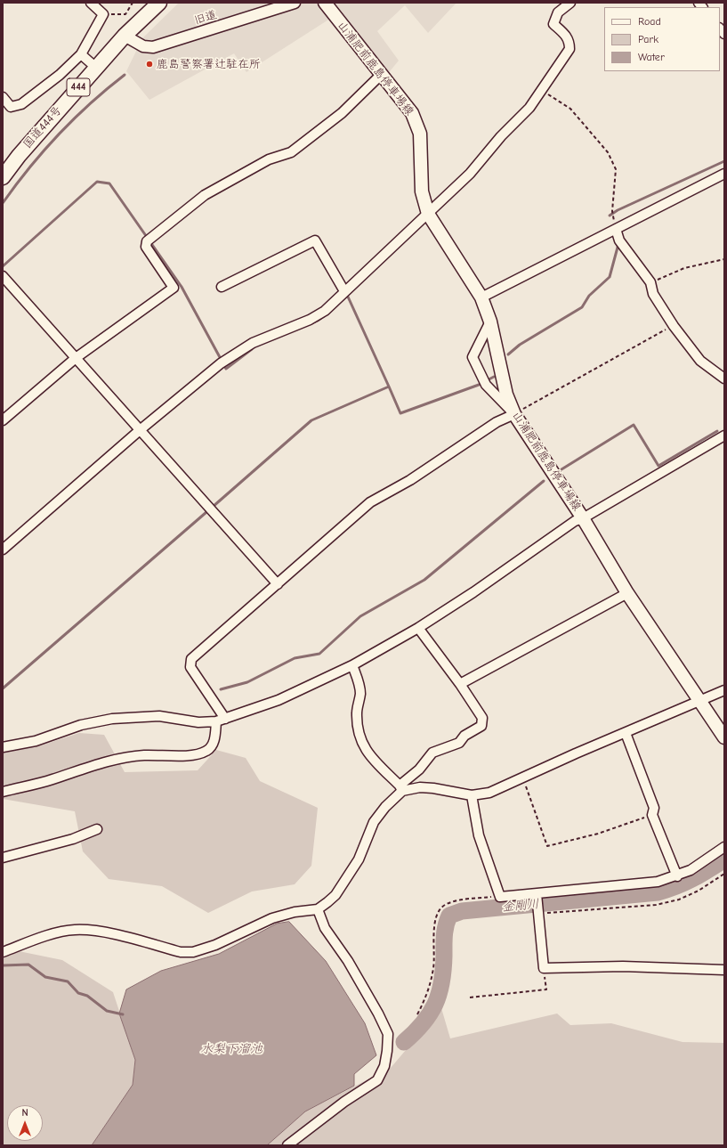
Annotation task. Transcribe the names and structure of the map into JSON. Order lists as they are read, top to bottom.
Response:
{
  "streets": {
    "highway": ["444", "国道444号"],
    "main road": ["山浦肥前鹿島停車場線"],
    "street": ["旧道"]
  },
  "crossings": [
    ["旧道", "国道444号"]
  ],
  "water": ["金剛川", "水梨下溜池"],
  "places": ["鹿島警察署辻駐在所"],
  "legend": ["Road", "Park", "Water"],
  "north": "top"
}
